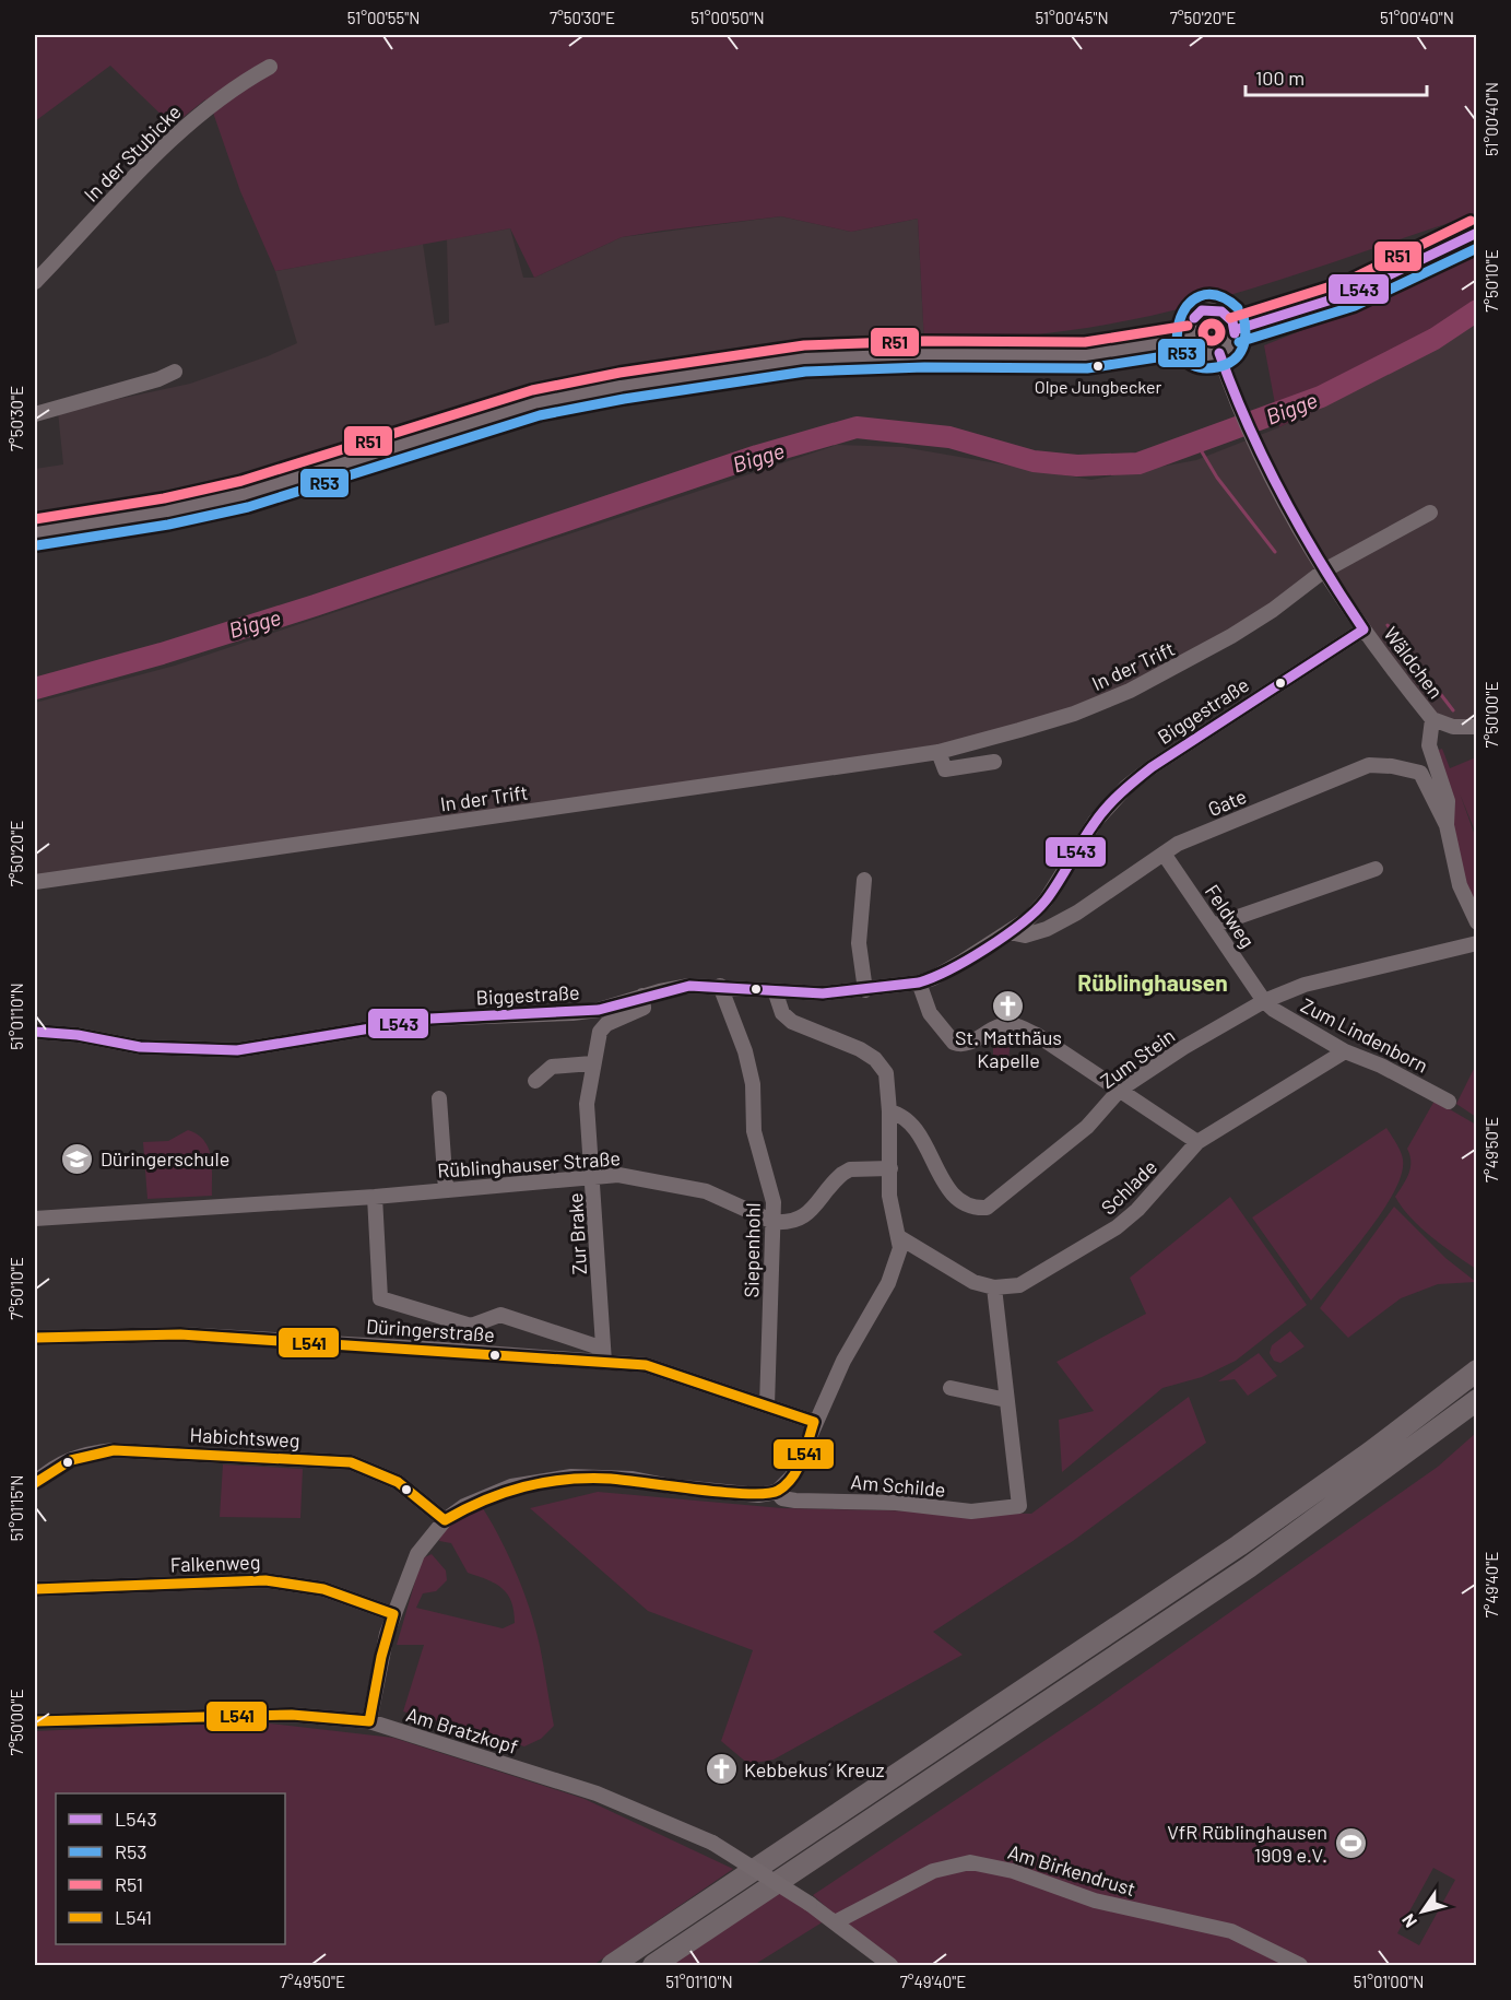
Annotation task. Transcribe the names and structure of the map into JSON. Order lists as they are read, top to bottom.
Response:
{
  "streets": {
    "street": [
      "In der Stubicke",
      "Wäldchen",
      "In der Trift",
      "Biggestraße",
      "Gate",
      "Feldweg",
      "Zum Lindenborn",
      "Zum Stein",
      "Rüblinghauser Straße",
      "Schlade",
      "Zur Brake",
      "Siepenhohl",
      "Düringerstraße",
      "Habichtsweg",
      "Am Schilde",
      "Falkenweg",
      "Am Bratzkopf",
      "Am Birkendrust"
    ]
  },
  "crossings": [
    ["Wäldchen", "Biggestraße"],
    ["Wäldchen", "Gate"],
    ["Biggestraße", "Gate"],
    ["Biggestraße", "Zur Brake"],
    ["Biggestraße", "Siepenhohl"],
    ["Gate", "Feldweg"],
    ["Feldweg", "Zum Lindenborn"],
    ["Feldweg", "Zum Stein"],
    ["Zum Lindenborn", "Zum Stein"],
    ["Zum Lindenborn", "Schlade"],
    ["Rüblinghauser Straße", "Zur Brake"],
    ["Rüblinghauser Straße", "Siepenhohl"],
    ["Rüblinghauser Straße", "Düringerstraße"],
    ["Zur Brake", "Düringerstraße"],
    ["Siepenhohl", "Düringerstraße"],
    ["Am Bratzkopf", "Am Birkendrust"]
  ],
  "districts": ["Rüblinghausen"],
  "water": ["Bigge"],
  "places": {
    "other": ["Olpe Jungbecker"],
    "church": ["St. Matthäus Kapelle", "Kebbekus´ Kreuz"],
    "school or university": ["Düringerschule"],
    "sports": ["VfR Rüblinghausen 1909 e.V."]
  },
  "lines": [
    "transit line R51",
    "transit line L543",
    "transit line R53",
    "transit line L541"
  ],
  "legend": [
    "L543",
    "R53",
    "R51",
    "L541"
  ],
  "scale_bar": "100 m",
  "north": "bottom left",
  "coordinates": [
    "51°00'55\"N",
    "7°50'30\"E",
    "51°00'50\"N",
    "51°00'45\"N",
    "7°50'20\"E",
    "51°00'40\"N",
    "7°50'10\"E",
    "7°50'00\"E",
    "51°01'10\"N",
    "7°49'50\"E",
    "51°01'15\"N",
    "7°49'40\"E",
    "51°01'00\"N"
  ]
}
